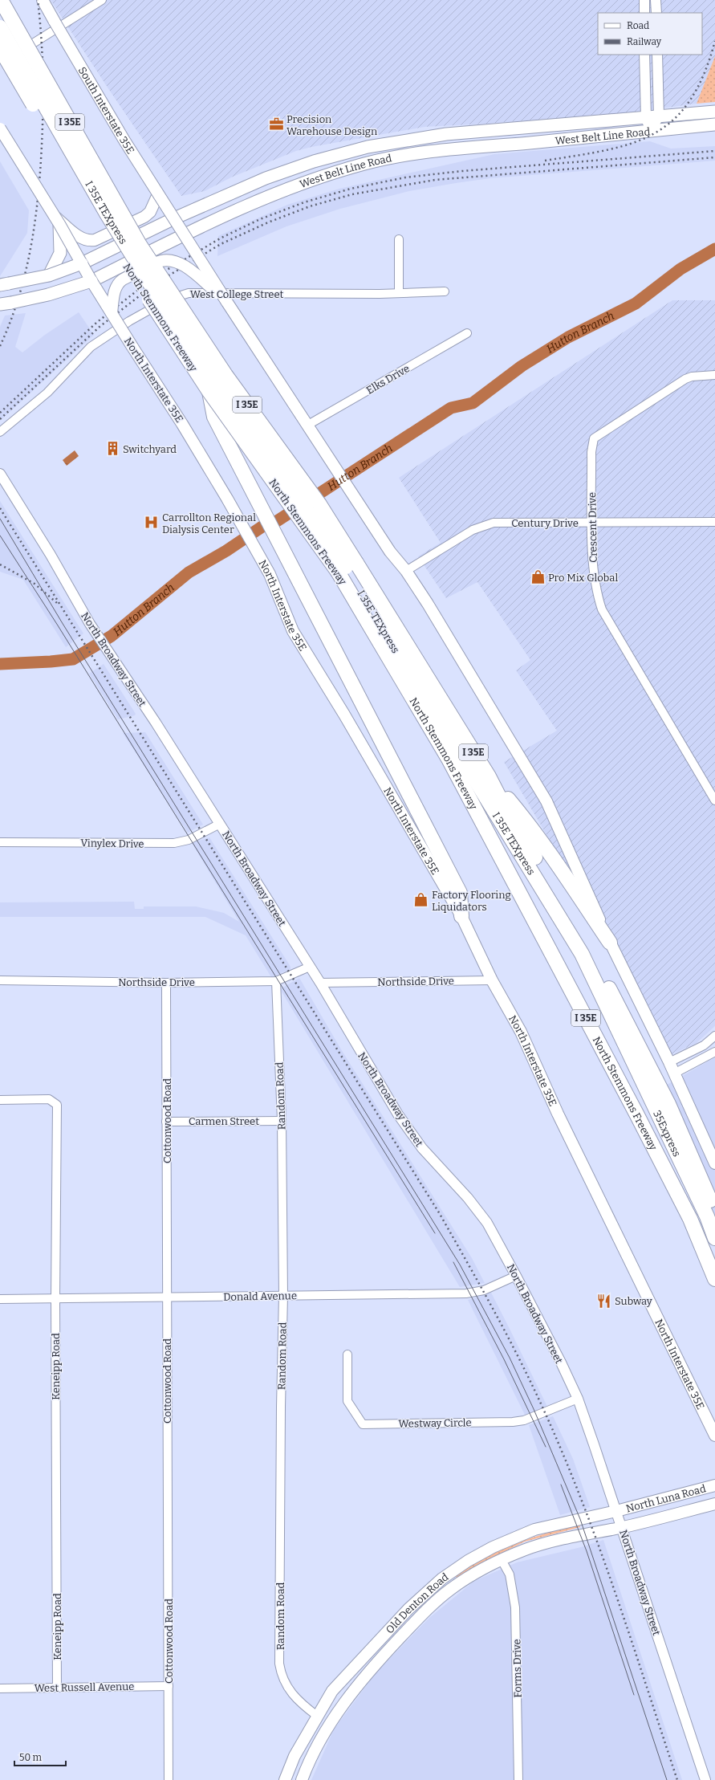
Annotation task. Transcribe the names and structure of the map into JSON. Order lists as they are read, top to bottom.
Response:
{
  "streets": {
    "highway": [
      "I 35E",
      "I 35E TEXpress",
      "North Stemmons Freeway",
      "35Express"
    ],
    "main road": [
      "South Interstate 35E",
      "West Belt Line Road",
      "North Interstate 35E",
      "North Luna Road",
      "Old Denton Road"
    ],
    "street": [
      "West College Street",
      "Elks Drive",
      "Century Drive",
      "Crescent Drive",
      "North Broadway Street",
      "Vinylex Drive",
      "Northside Drive",
      "Random Road",
      "Cottonwood Road",
      "Carmen Street",
      "Donald Avenue",
      "Keneipp Road",
      "Westway Circle",
      "Forms Drive",
      "West Russell Avenue"
    ]
  },
  "crossings": [
    ["South Interstate 35E", "West Belt Line Road"],
    ["West Belt Line Road", "North Interstate 35E"],
    ["I 35E TEXpress", "North Stemmons Freeway"],
    ["I 35E TEXpress", "35Express"],
    ["North Interstate 35E", "Northside Drive"],
    ["Century Drive", "Crescent Drive"],
    ["North Broadway Street", "Vinylex Drive"],
    ["North Broadway Street", "Northside Drive"],
    ["North Broadway Street", "Donald Avenue"],
    ["North Broadway Street", "Westway Circle"],
    ["North Broadway Street", "North Luna Road"],
    ["North Broadway Street", "Old Denton Road"],
    ["Northside Drive", "Random Road"],
    ["Northside Drive", "Cottonwood Road"],
    ["Random Road", "Carmen Street"],
    ["Random Road", "Donald Avenue"],
    ["Random Road", "Old Denton Road"],
    ["Cottonwood Road", "Carmen Street"],
    ["Cottonwood Road", "Donald Avenue"],
    ["Cottonwood Road", "West Russell Avenue"],
    ["Donald Avenue", "Keneipp Road"],
    ["Keneipp Road", "West Russell Avenue"],
    ["North Luna Road", "Old Denton Road"],
    ["Old Denton Road", "Forms Drive"]
  ],
  "water": ["Hutton Branch"],
  "places": {
    "office": ["Precision Warehouse Design"],
    "building": ["Switchyard"],
    "hospital": ["Carrollton Regional Dialysis Center"],
    "shop": ["Pro Mix Global", "Factory Flooring Liquidators"],
    "restaurant": ["Subway"]
  },
  "legend": ["Road", "Railway"],
  "scale_bar": "50 m"
}
